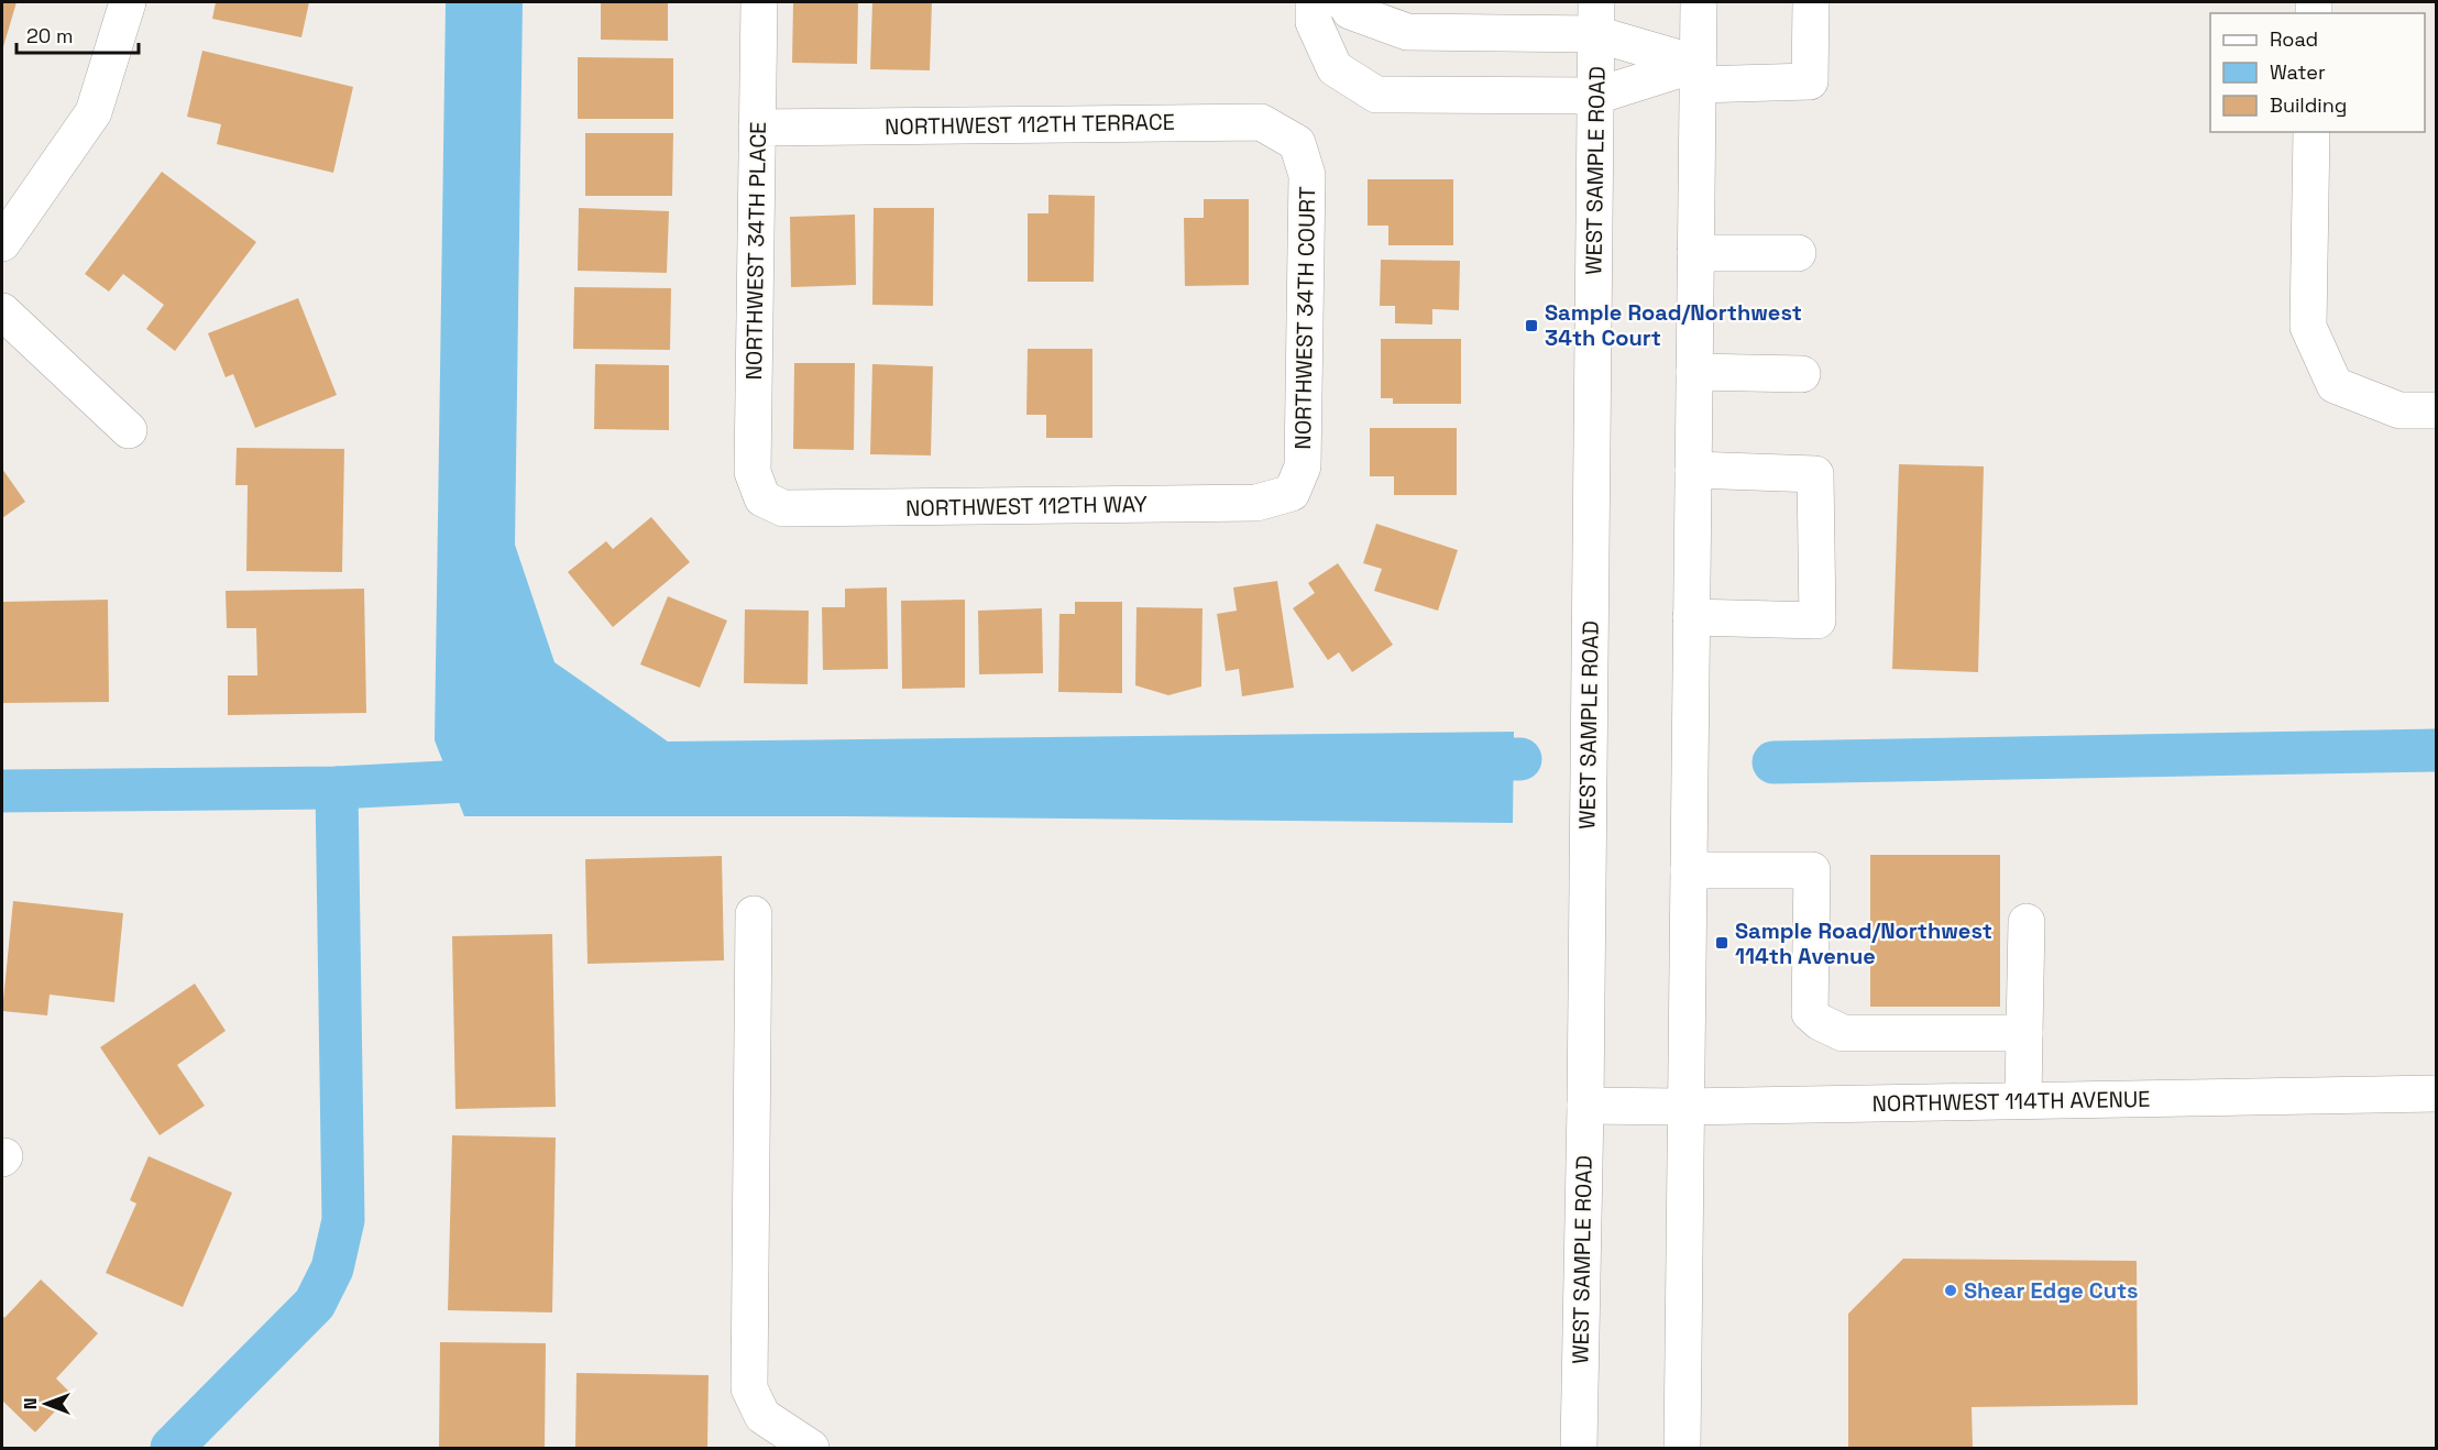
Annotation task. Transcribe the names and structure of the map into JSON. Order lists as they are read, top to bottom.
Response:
{
  "streets": {
    "street": [
      "NORTHWEST 112TH TERRACE",
      "WEST SAMPLE ROAD",
      "NORTHWEST 34TH PLACE",
      "NORTHWEST 34TH COURT",
      "NORTHWEST 112TH WAY",
      "NORTHWEST 114TH AVENUE"
    ]
  },
  "crossings": [
    ["NORTHWEST 112TH TERRACE", "NORTHWEST 34TH PLACE"],
    ["NORTHWEST 112TH TERRACE", "NORTHWEST 34TH COURT"],
    ["WEST SAMPLE ROAD", "NORTHWEST 114TH AVENUE"],
    ["NORTHWEST 34TH PLACE", "NORTHWEST 112TH WAY"],
    ["NORTHWEST 34TH COURT", "NORTHWEST 112TH WAY"]
  ],
  "places": {
    "transit": ["Sample Road/Northwest 34th Court", "Sample Road/Northwest 114th Avenue"],
    "other": ["Shear Edge Cuts"]
  },
  "legend": ["Road", "Water", "Building"],
  "scale_bar": "20 m",
  "north": "left"
}
